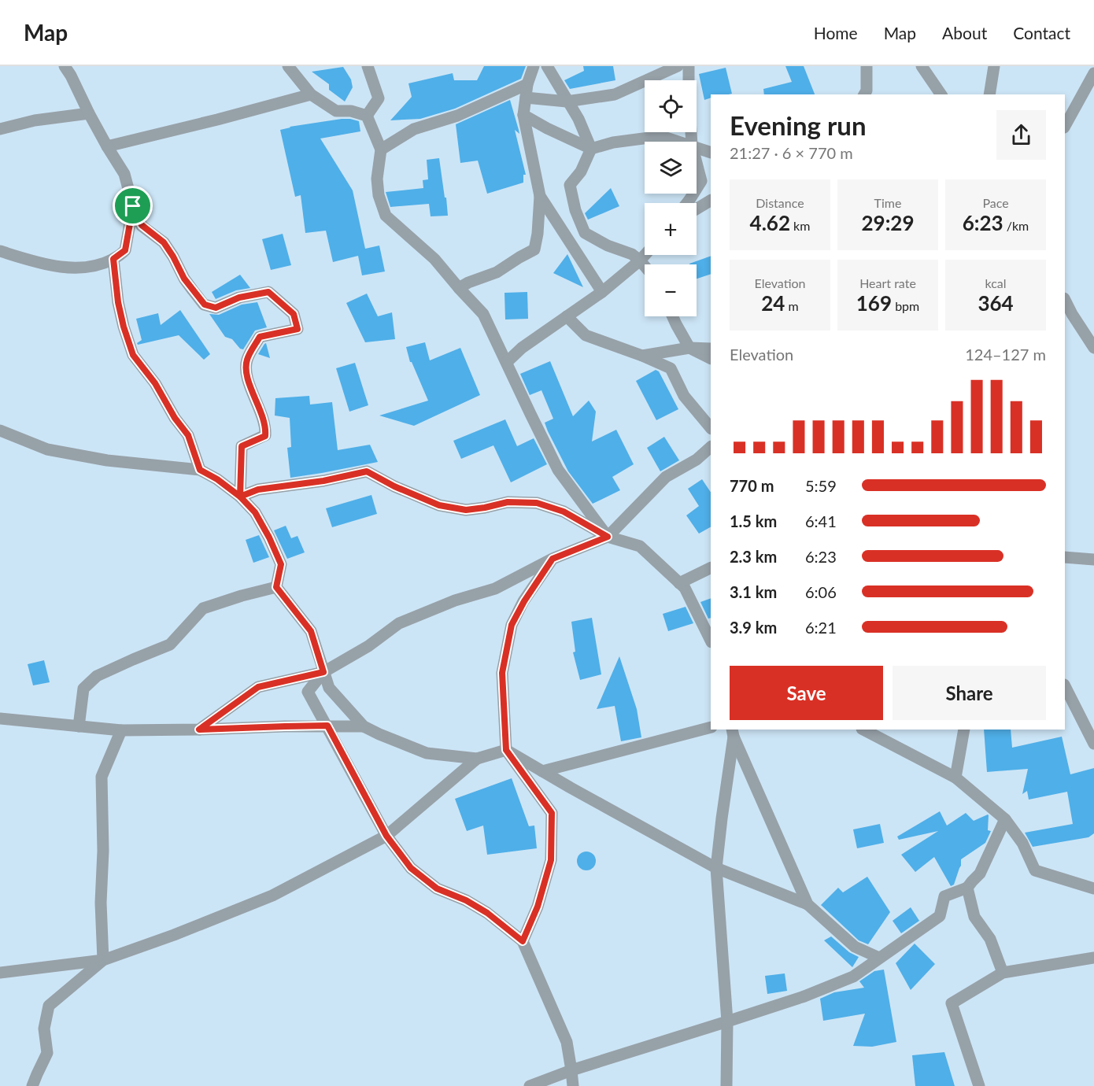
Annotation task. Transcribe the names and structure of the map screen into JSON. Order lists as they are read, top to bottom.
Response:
{
  "page": {
    "header": "Map",
    "nav": [
      "Home",
      "Map",
      "About",
      "Contact"
    ],
    "map_buttons": ["+", "−"],
    "heading": ["Evening run", "21:27 · 6 × 770 m"],
    "stats": [
      ["Distance", "4.62 km"],
      ["Time", "29:29"],
      ["Pace", "6:23 /km"],
      ["Elevation", "24 m"],
      ["Heart rate", "169 bpm"],
      ["kcal", "364"]
    ],
    "chart": ["Elevation", "124–127 m"],
    "list": [
      {
        "name": "770 m",
        "note": "5:59"
      },
      {
        "name": "1.5 km",
        "note": "6:41"
      },
      {
        "name": "2.3 km",
        "note": "6:23"
      },
      {
        "name": "3.1 km",
        "note": "6:06"
      },
      {
        "name": "3.9 km",
        "note": "6:21"
      }
    ],
    "buttons": ["Save", "Share"]
  }
}
